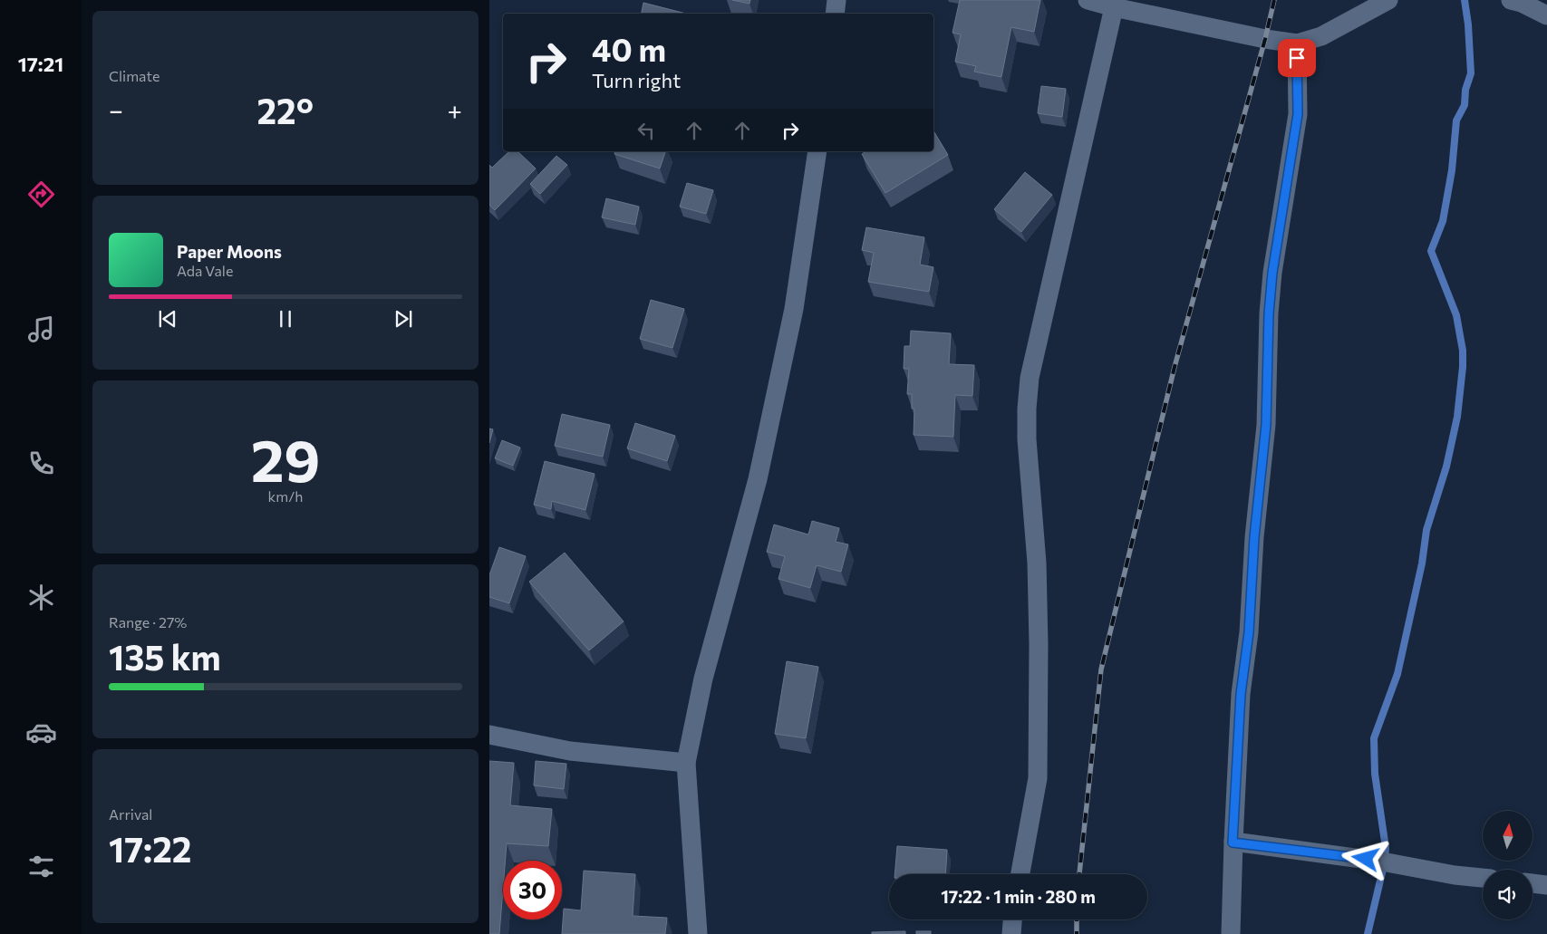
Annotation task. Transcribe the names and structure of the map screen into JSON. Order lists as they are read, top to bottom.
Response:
{
  "north": "top",
  "page": {
    "tabs": "17:21",
    "tile": [
      "Climate",
      ["29", "km/h"],
      ["Range · 27%", "135 km"],
      ["Arrival", "17:22"]
    ],
    "turn": ["40 m", "Turn right"],
    "heat": ["−", "22°", "+"],
    "song": ["Paper Moons", "Ada Vale"],
    "limit": "30",
    "trip": "17:22 · 1 min · 280 m"
  }
}
